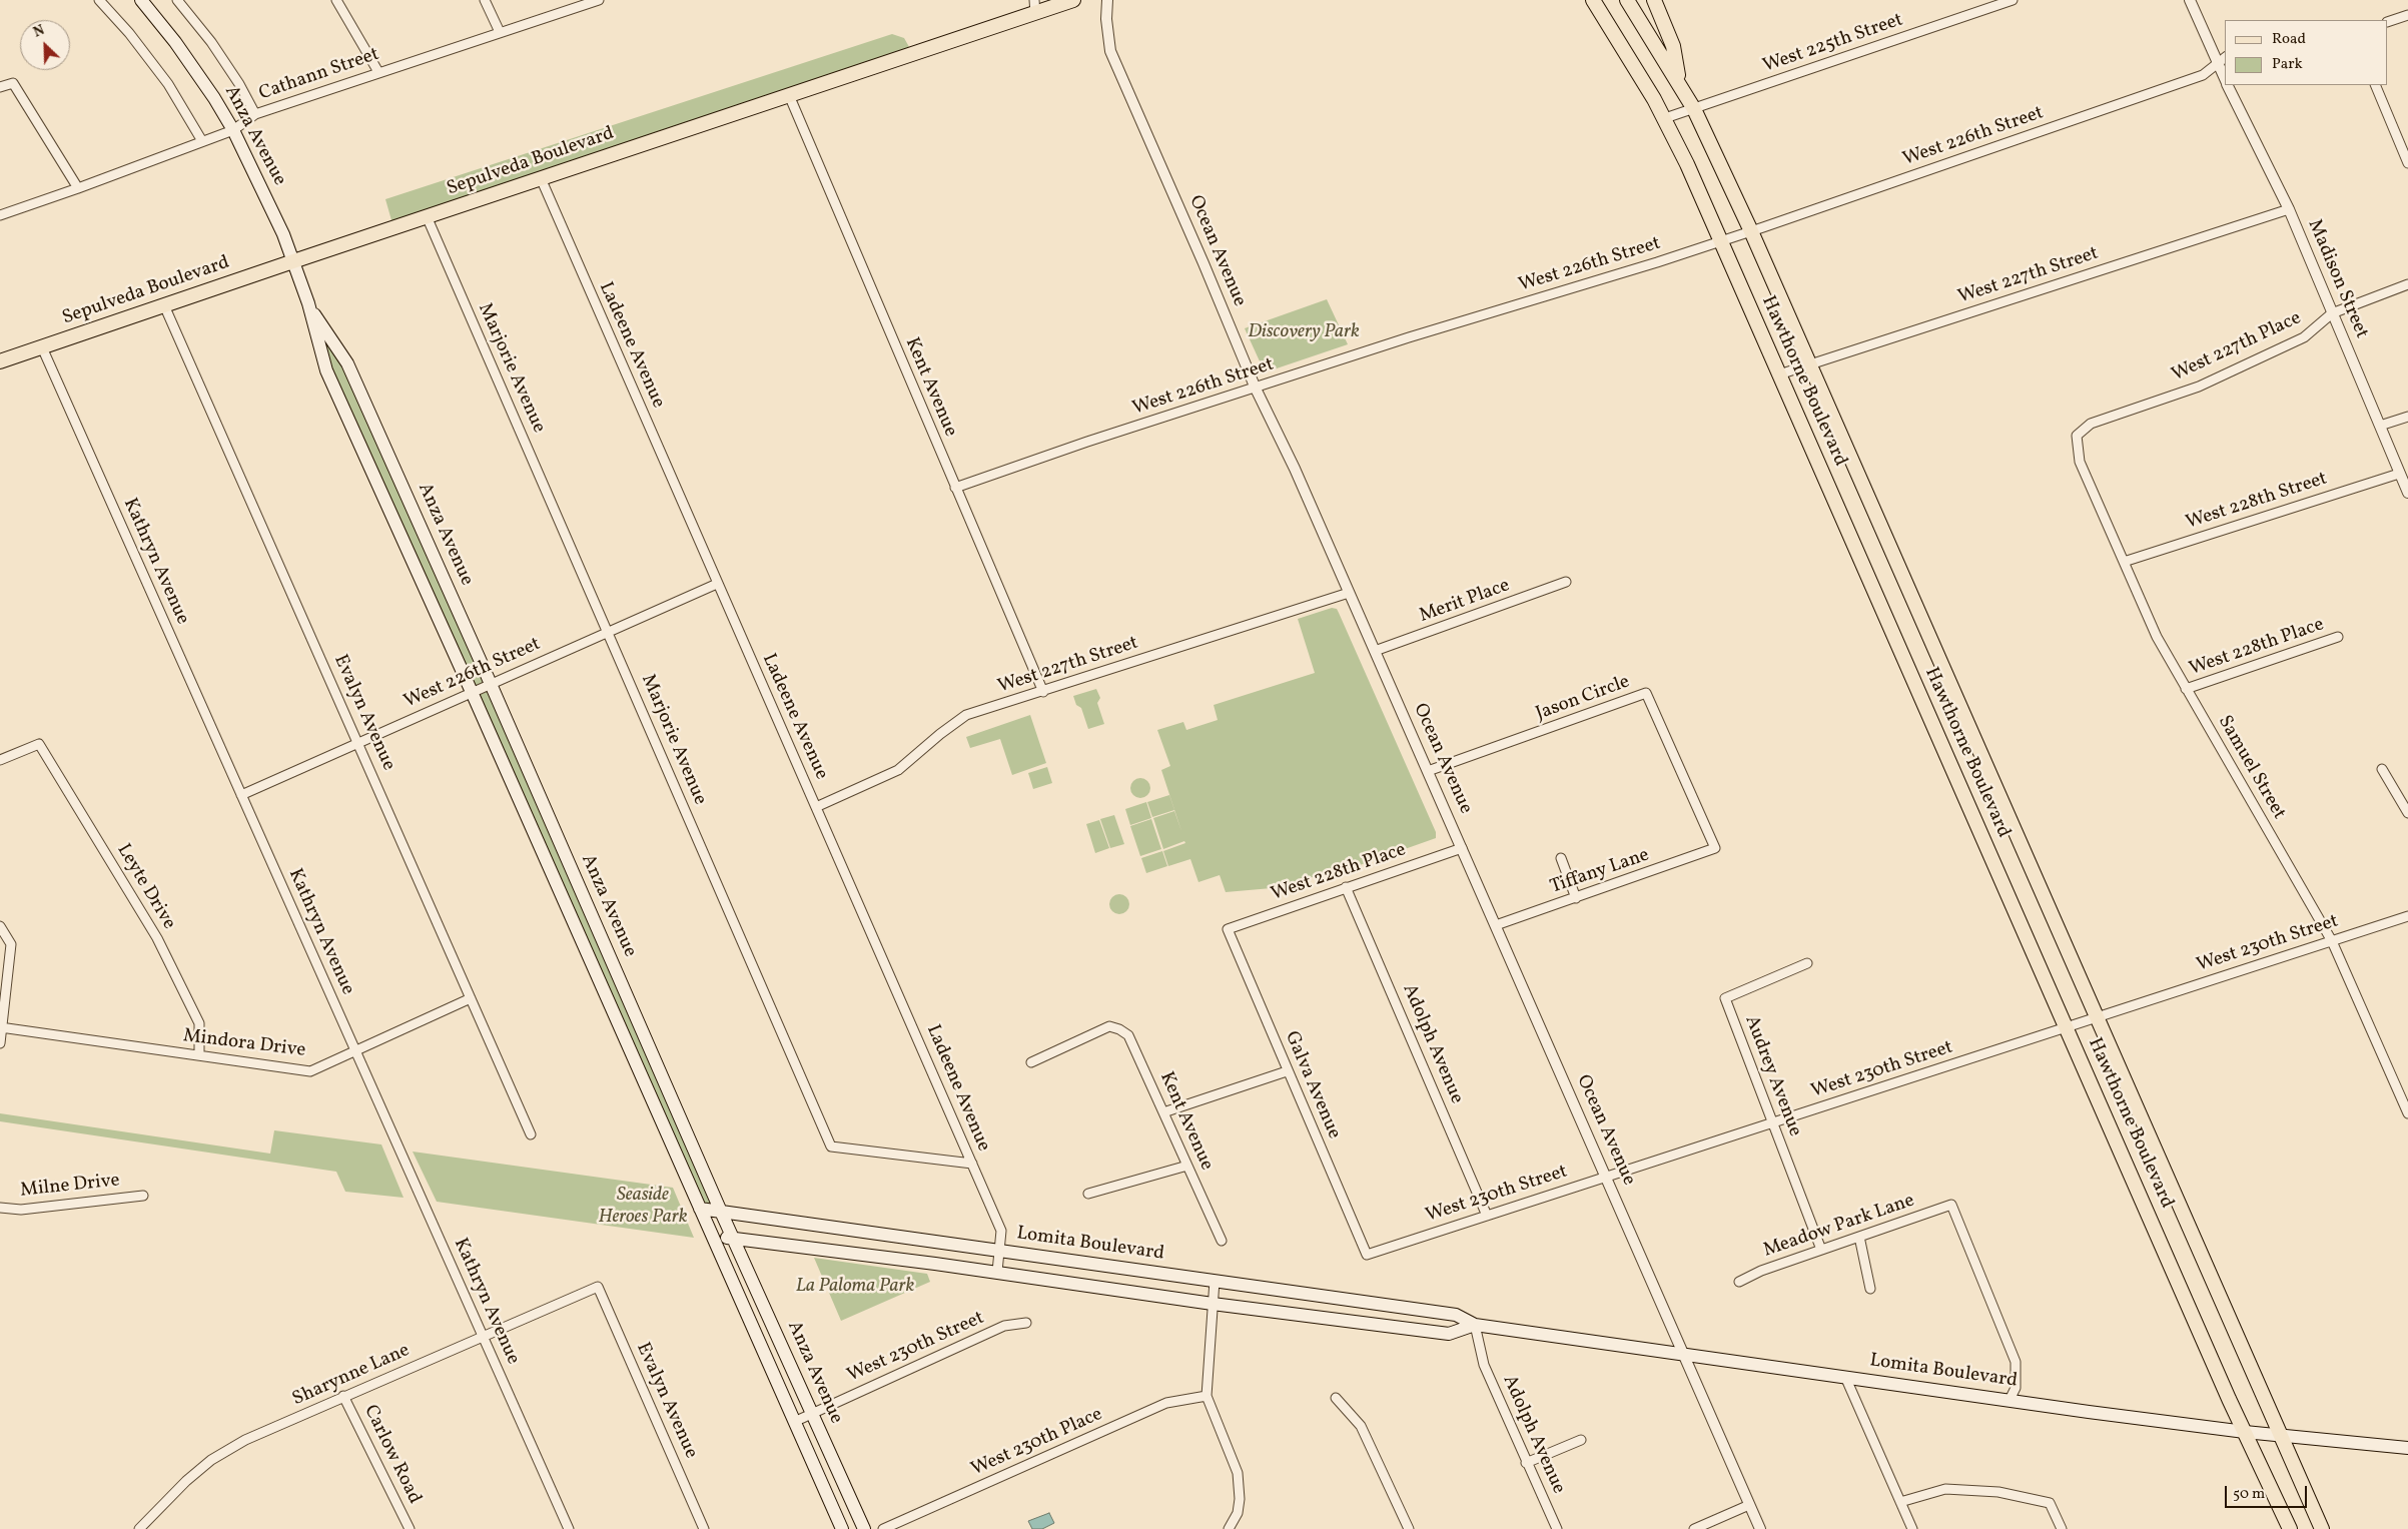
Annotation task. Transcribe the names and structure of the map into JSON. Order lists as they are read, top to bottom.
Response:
{
  "streets": {
    "main road": [
      "Anza Avenue",
      "Sepulveda Boulevard",
      "Hawthorne Boulevard",
      "Lomita Boulevard"
    ],
    "street": [
      "West 225th Street",
      "Cathann Street",
      "West 226th Street",
      "Ocean Avenue",
      "West 227th Street",
      "Madison Street",
      "Ladeene Avenue",
      "West 227th Place",
      "Marjorie Avenue",
      "Kent Avenue",
      "West 228th Street",
      "Kathryn Avenue",
      "Merit Place",
      "West 228th Place",
      "Jason Circle",
      "Evalyn Avenue",
      "Samuel Street",
      "Tiffany Lane",
      "Leyte Drive",
      "West 230th Street",
      "Mindora Drive",
      "Adolph Avenue",
      "Audrey Avenue",
      "Galva Avenue",
      "Milne Drive",
      "Meadow Park Lane",
      "Sharynne Lane",
      "West 230th Place",
      "Carlow Road"
    ]
  },
  "crossings": [
    ["West 225th Street", "Hawthorne Boulevard"],
    ["Cathann Street", "Anza Avenue"],
    ["Anza Avenue", "West 226th Street"],
    ["Anza Avenue", "Sepulveda Boulevard"],
    ["Anza Avenue", "West 230th Street"],
    ["Anza Avenue", "Lomita Boulevard"],
    ["West 226th Street", "Ocean Avenue"],
    ["West 226th Street", "Madison Street"],
    ["West 226th Street", "Ladeene Avenue"],
    ["West 226th Street", "Marjorie Avenue"],
    ["West 226th Street", "Hawthorne Boulevard"],
    ["West 226th Street", "Kent Avenue"],
    ["West 226th Street", "Kathryn Avenue"],
    ["West 226th Street", "Evalyn Avenue"],
    ["Sepulveda Boulevard", "Ladeene Avenue"],
    ["Sepulveda Boulevard", "Marjorie Avenue"],
    ["Sepulveda Boulevard", "Kent Avenue"],
    ["Sepulveda Boulevard", "Kathryn Avenue"],
    ["Sepulveda Boulevard", "Evalyn Avenue"],
    ["Ocean Avenue", "West 227th Street"],
    ["Ocean Avenue", "Merit Place"],
    ["Ocean Avenue", "West 228th Place"],
    ["Ocean Avenue", "Jason Circle"],
    ["Ocean Avenue", "Tiffany Lane"],
    ["Ocean Avenue", "West 230th Street"],
    ["Ocean Avenue", "Lomita Boulevard"],
    ["West 227th Street", "Madison Street"],
    ["West 227th Street", "Ladeene Avenue"],
    ["West 227th Street", "Hawthorne Boulevard"],
    ["West 227th Street", "Kent Avenue"],
    ["Madison Street", "West 227th Place"],
    ["Madison Street", "West 228th Street"],
    ["Ladeene Avenue", "Marjorie Avenue"],
    ["Ladeene Avenue", "Lomita Boulevard"],
    ["West 227th Place", "Samuel Street"],
    ["Hawthorne Boulevard", "West 230th Street"],
    ["Hawthorne Boulevard", "Lomita Boulevard"],
    ["West 228th Street", "Samuel Street"],
    ["Kathryn Avenue", "Mindora Drive"],
    ["Kathryn Avenue", "Sharynne Lane"],
    ["West 228th Place", "Samuel Street"],
    ["West 228th Place", "Adolph Avenue"],
    ["West 228th Place", "Galva Avenue"],
    ["Jason Circle", "Tiffany Lane"],
    ["Evalyn Avenue", "Mindora Drive"],
    ["Evalyn Avenue", "Sharynne Lane"],
    ["Samuel Street", "West 230th Street"],
    ["Leyte Drive", "Mindora Drive"],
    ["West 230th Street", "Adolph Avenue"],
    ["West 230th Street", "Audrey Avenue"],
    ["West 230th Street", "Galva Avenue"],
    ["Adolph Avenue", "Lomita Boulevard"],
    ["Audrey Avenue", "Meadow Park Lane"],
    ["Meadow Park Lane", "Lomita Boulevard"],
    ["Sharynne Lane", "Carlow Road"]
  ],
  "parks": ["Discovery Park", "Seaside Heroes Park", "La Paloma Park"],
  "legend": ["Road", "Park"],
  "scale_bar": "50 m",
  "north": "top left"
}
